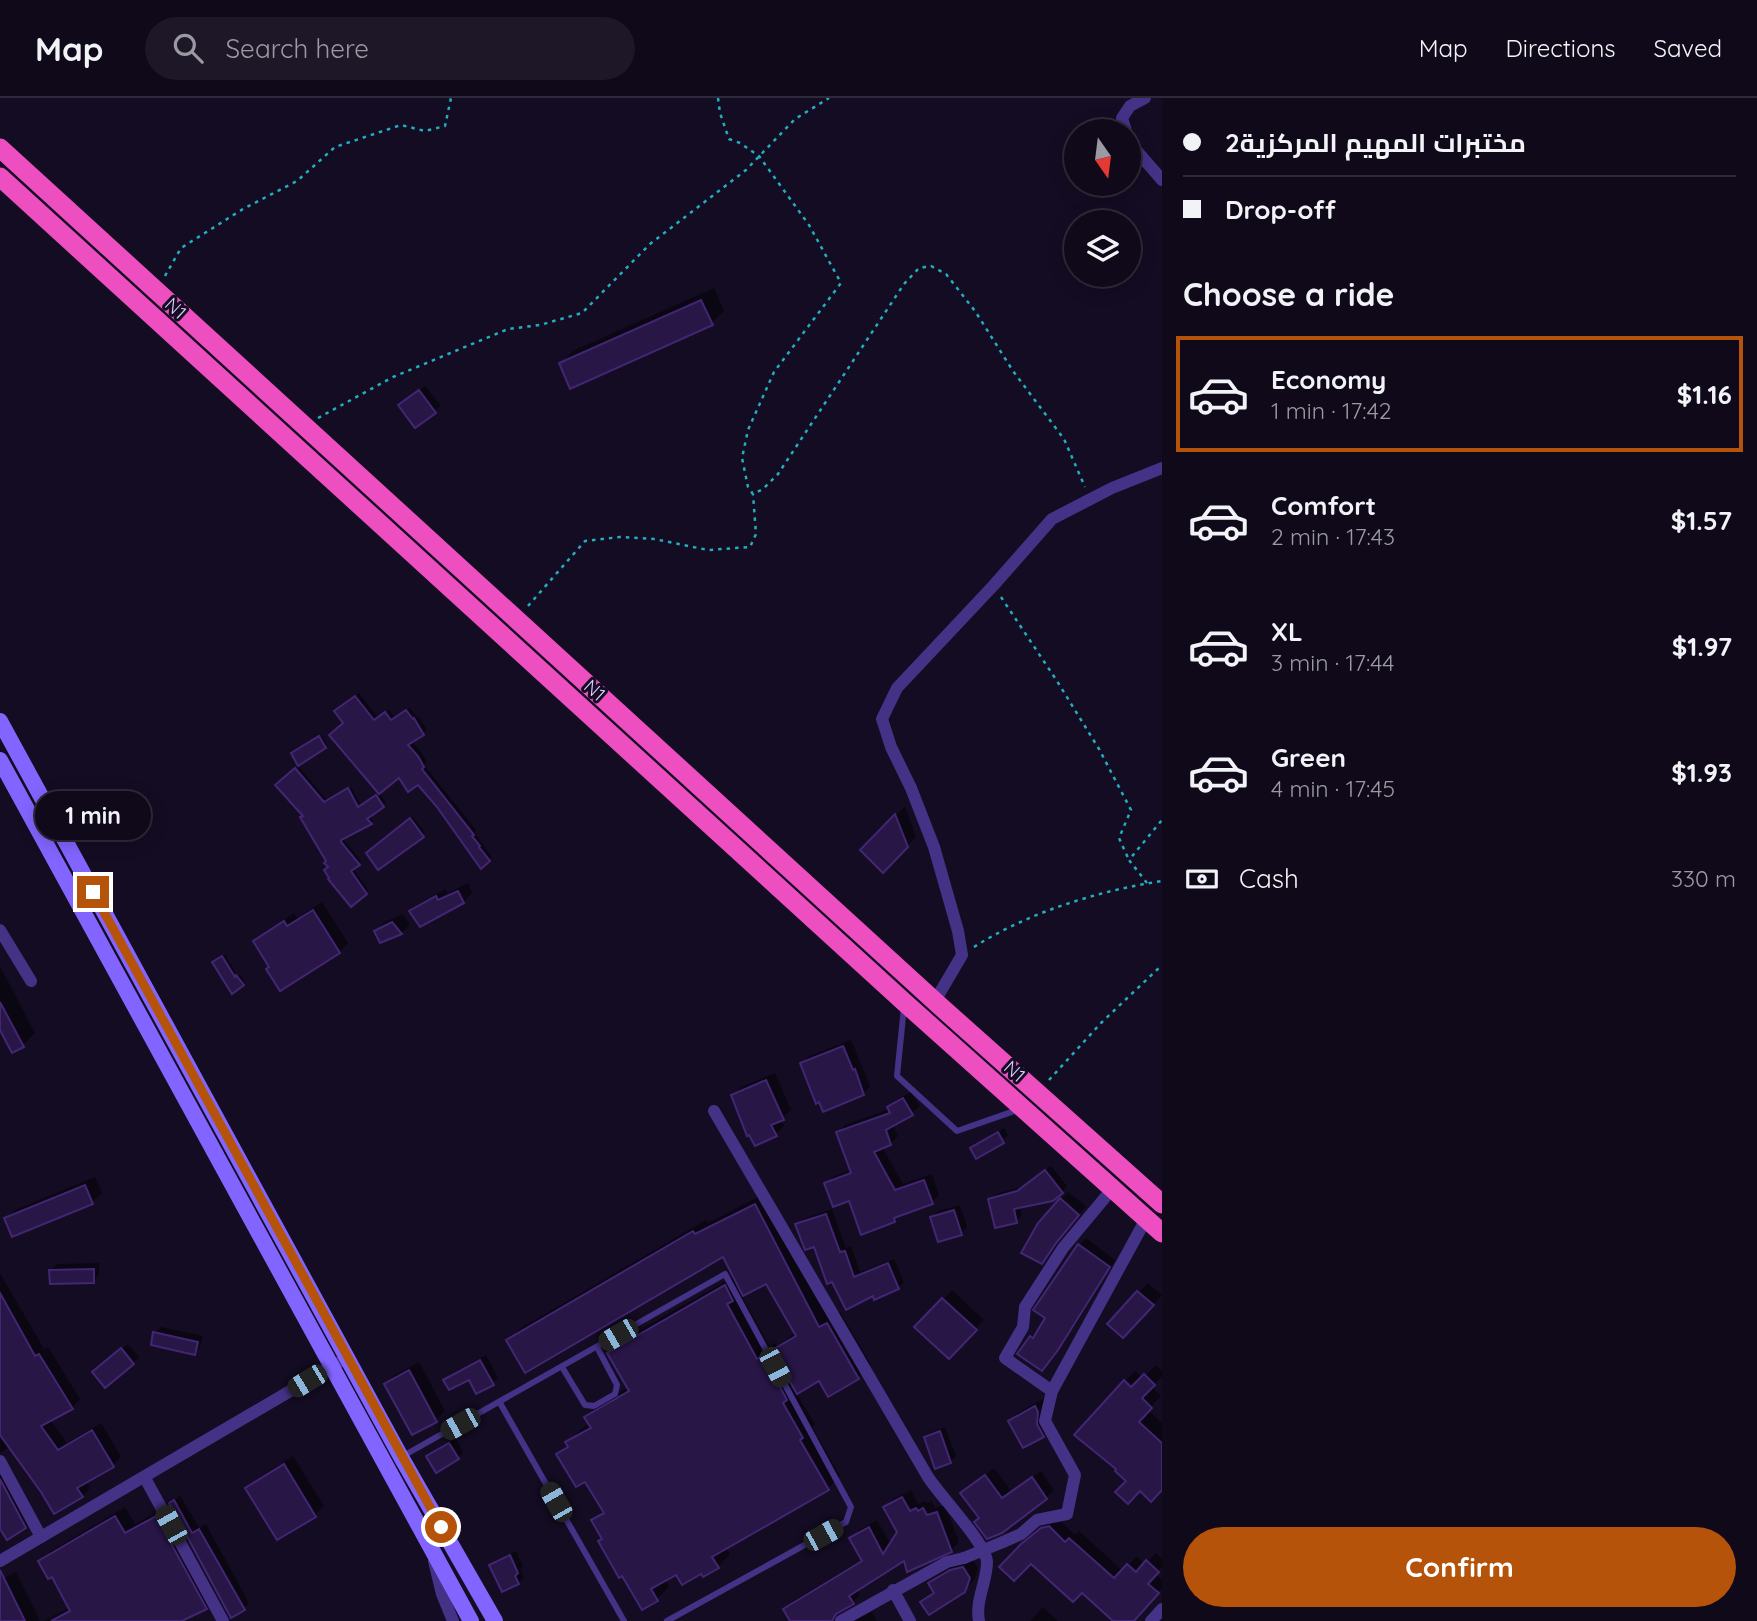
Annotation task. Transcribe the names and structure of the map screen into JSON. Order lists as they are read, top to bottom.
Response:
{
  "streets": {
    "highway": ["N1"]
  },
  "north": "bottom",
  "page": {
    "header": "Map",
    "search": "Search here",
    "nav": ["Map", "Directions", "Saved"],
    "banner": ["مختبرات المهيم المركزية2", "Drop-off"],
    "heading": "Choose a ride",
    "list": [
      {
        "name": "Economy",
        "note": "1 min · 17:42",
        "value": "$1.16"
      },
      {
        "name": "Comfort",
        "note": "2 min · 17:43",
        "value": "$1.57"
      },
      {
        "name": "XL",
        "note": "3 min · 17:44",
        "value": "$1.97"
      },
      {
        "name": "Green",
        "note": "4 min · 17:45",
        "value": "$1.93"
      }
    ],
    "bubble": "1 min",
    "pay": ["Cash", "330 m"],
    "buttons": "Confirm"
  }
}
